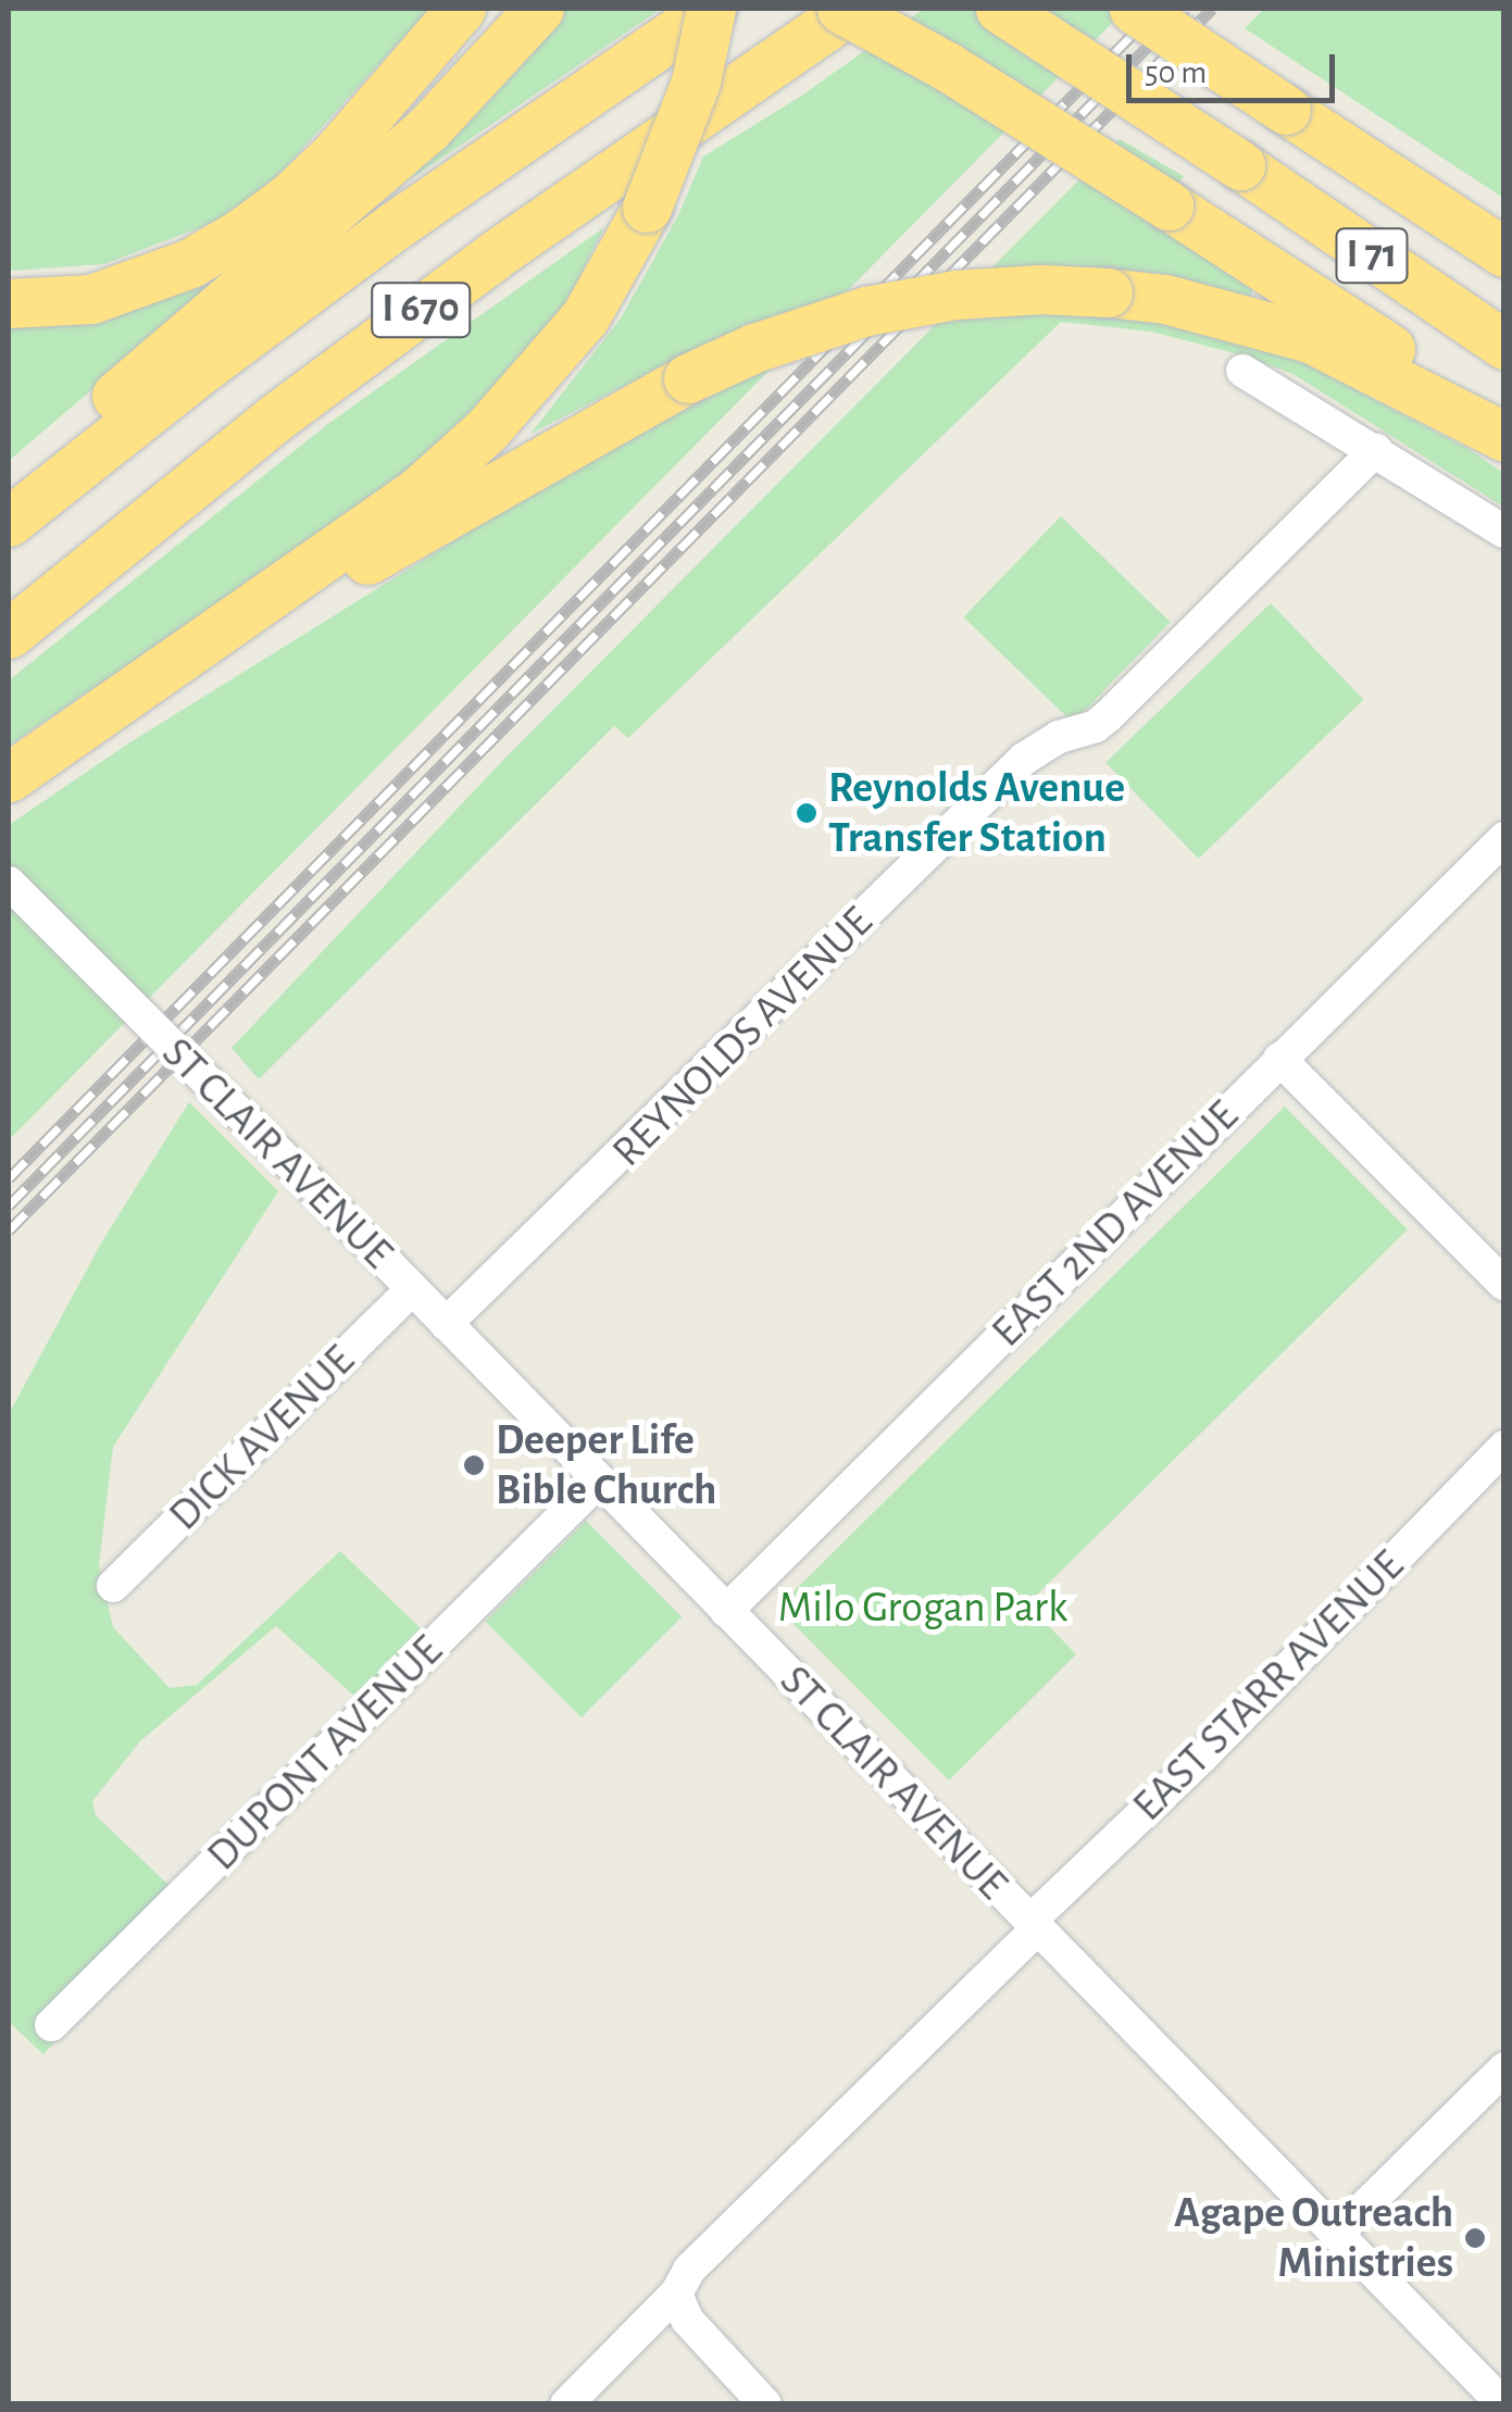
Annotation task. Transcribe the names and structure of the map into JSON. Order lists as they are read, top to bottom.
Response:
{
  "streets": {
    "highway": ["I 71", "I 670"],
    "street": [
      "REYNOLDS AVENUE",
      "ST CLAIR AVENUE",
      "EAST 2ND AVENUE",
      "DICK AVENUE",
      "EAST STARR AVENUE",
      "DUPONT AVENUE"
    ]
  },
  "crossings": [
    ["REYNOLDS AVENUE", "ST CLAIR AVENUE"],
    ["ST CLAIR AVENUE", "EAST 2ND AVENUE"],
    ["ST CLAIR AVENUE", "DICK AVENUE"],
    ["ST CLAIR AVENUE", "EAST STARR AVENUE"],
    ["ST CLAIR AVENUE", "DUPONT AVENUE"]
  ],
  "parks": ["Milo Grogan Park"],
  "places": ["Reynolds Avenue Transfer Station", "Deeper Life Bible Church", "Agape Outreach Ministries"],
  "scale_bar": "50 m"
}
